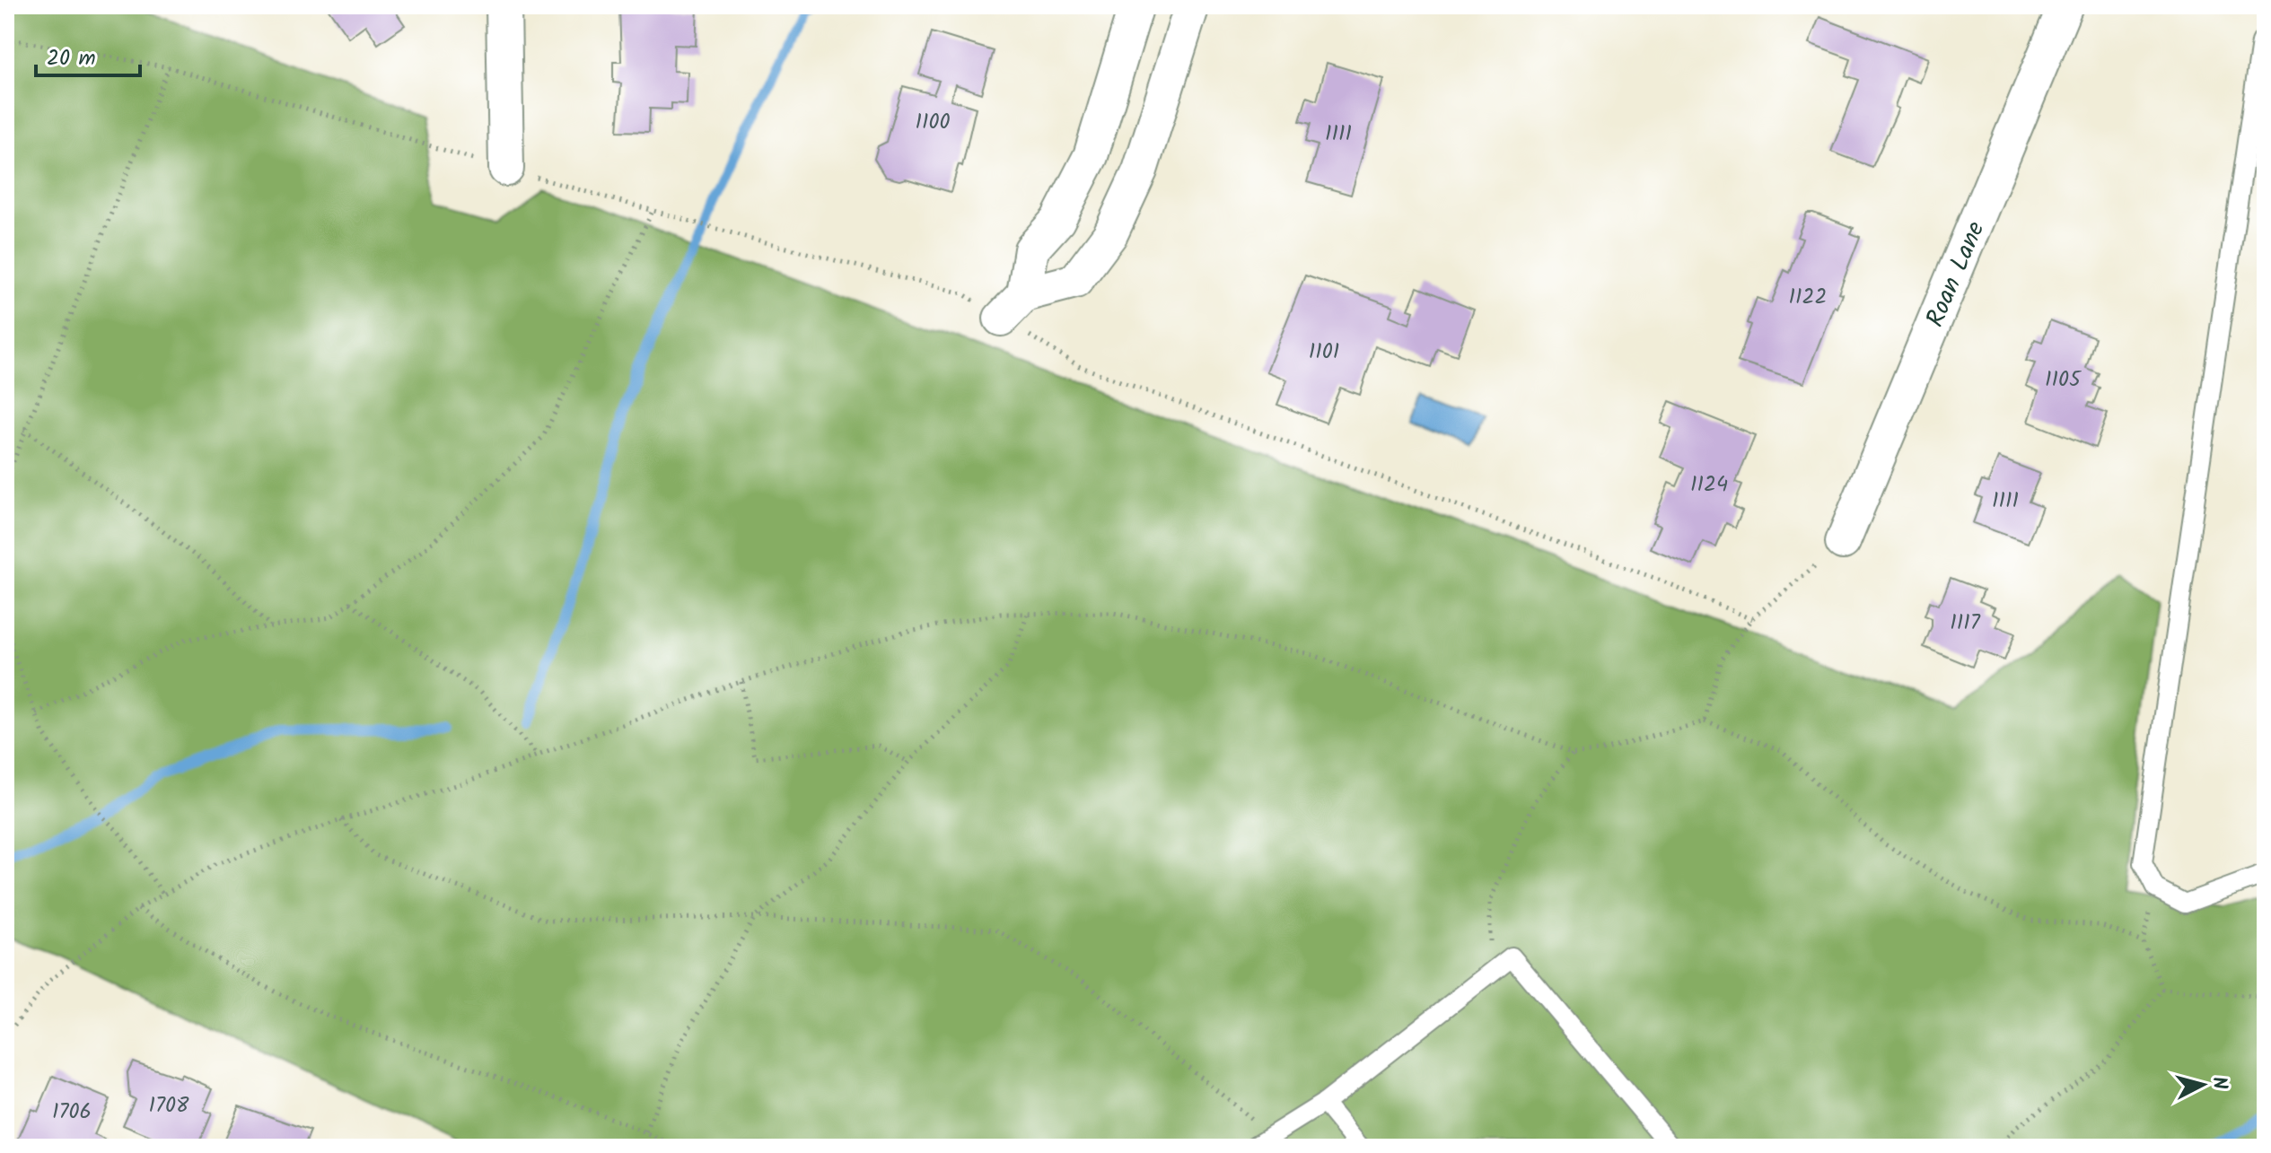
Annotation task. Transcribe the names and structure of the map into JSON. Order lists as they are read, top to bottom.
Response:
{
  "streets": {
    "street": ["Roan Lane"]
  },
  "house_numbers": [
    "1100",
    "1111",
    "1122",
    "1101",
    "1105",
    "1124",
    "1111",
    "1117",
    "1708",
    "1706"
  ],
  "scale_bar": "20 m",
  "north": "right"
}
